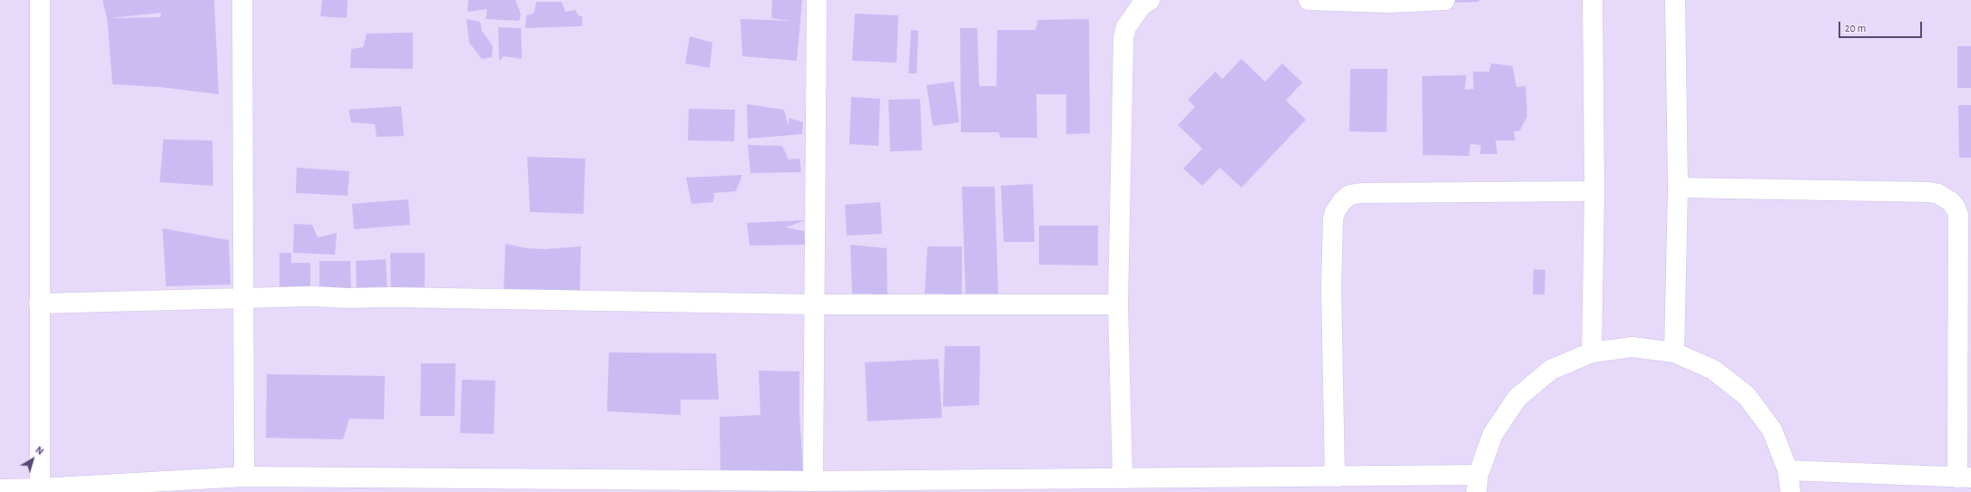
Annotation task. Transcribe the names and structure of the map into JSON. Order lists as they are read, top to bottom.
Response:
{
  "scale_bar": "20 m",
  "north": "top right"
}
